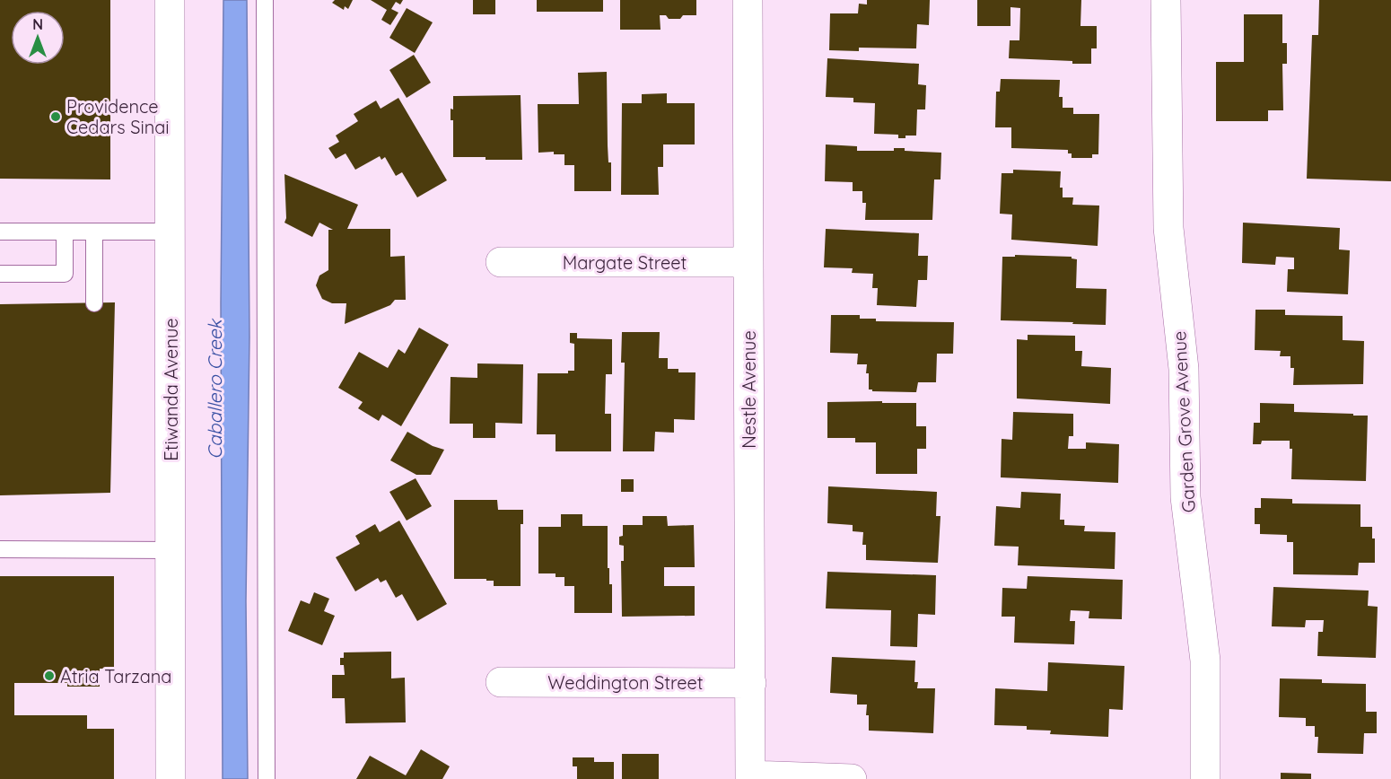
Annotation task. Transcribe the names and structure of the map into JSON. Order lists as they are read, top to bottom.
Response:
{
  "streets": {
    "street": [
      "Margate Street",
      "Etiwanda Avenue",
      "Nestle Avenue",
      "Garden Grove Avenue",
      "Weddington Street"
    ]
  },
  "crossings": [
    ["Margate Street", "Nestle Avenue"],
    ["Nestle Avenue", "Weddington Street"]
  ],
  "water": ["Caballero Creek"],
  "places": ["Providence Cedars Sinai", "Atria Tarzana"],
  "north": "top"
}
